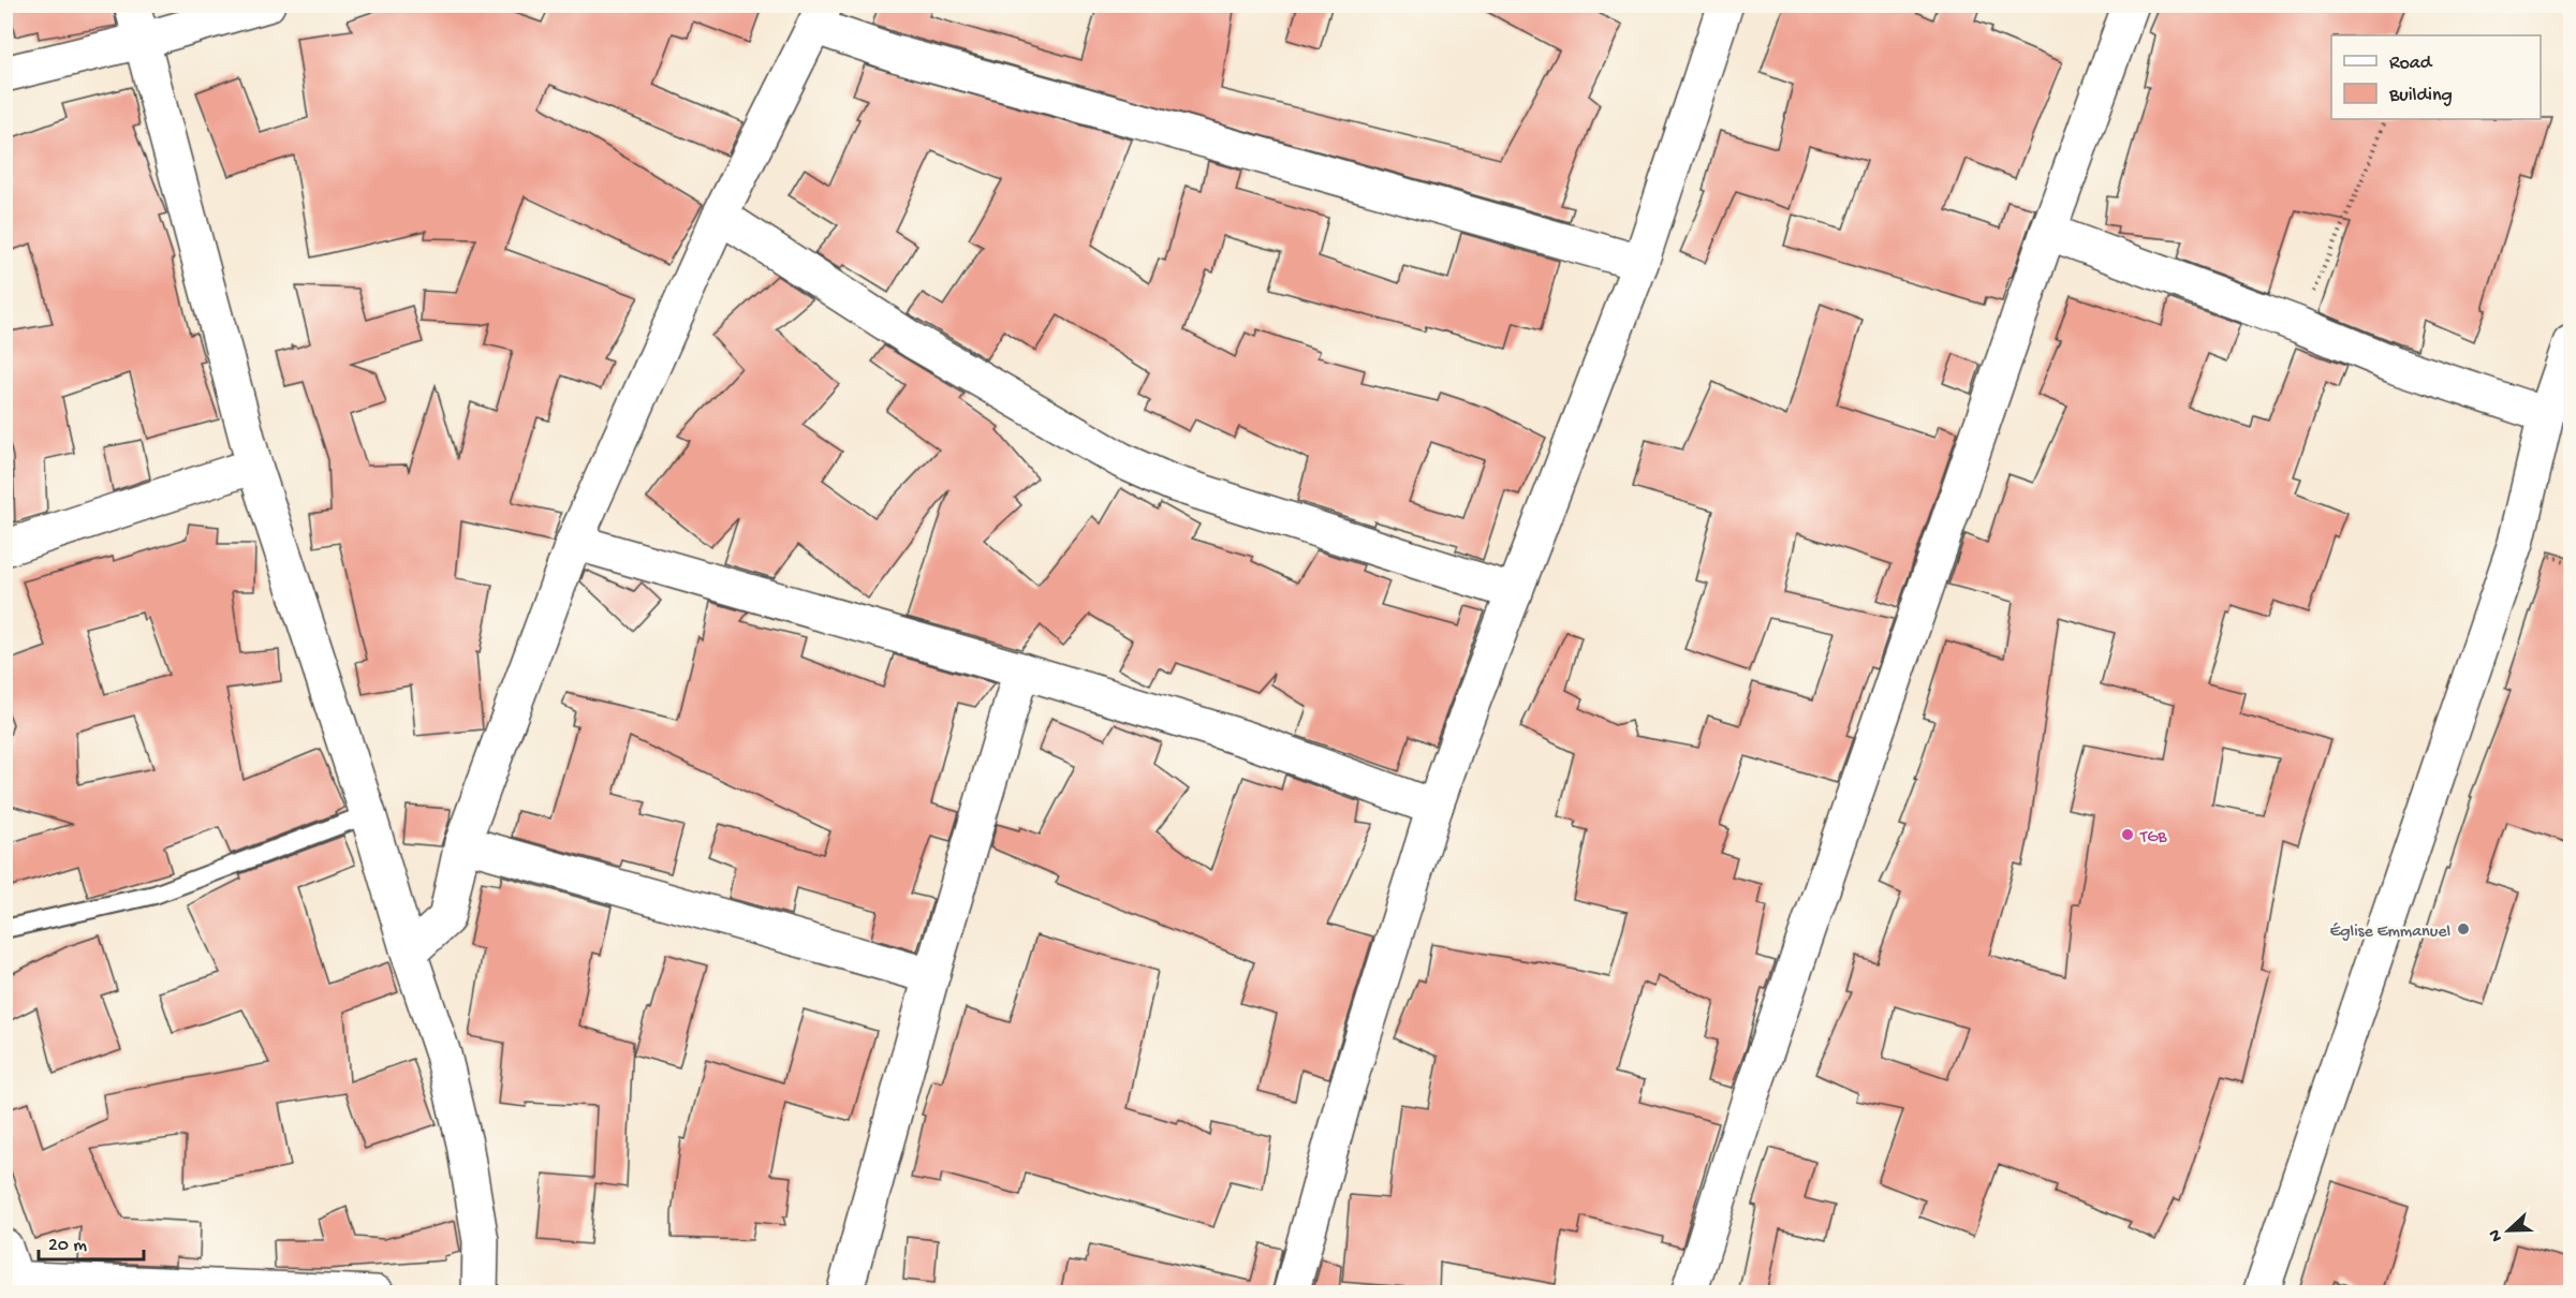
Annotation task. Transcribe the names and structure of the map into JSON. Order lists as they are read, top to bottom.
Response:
{
  "places": ["TGB", "Église Emmanuel"],
  "legend": ["Road", "Building"],
  "scale_bar": "20 m",
  "north": "left"
}
